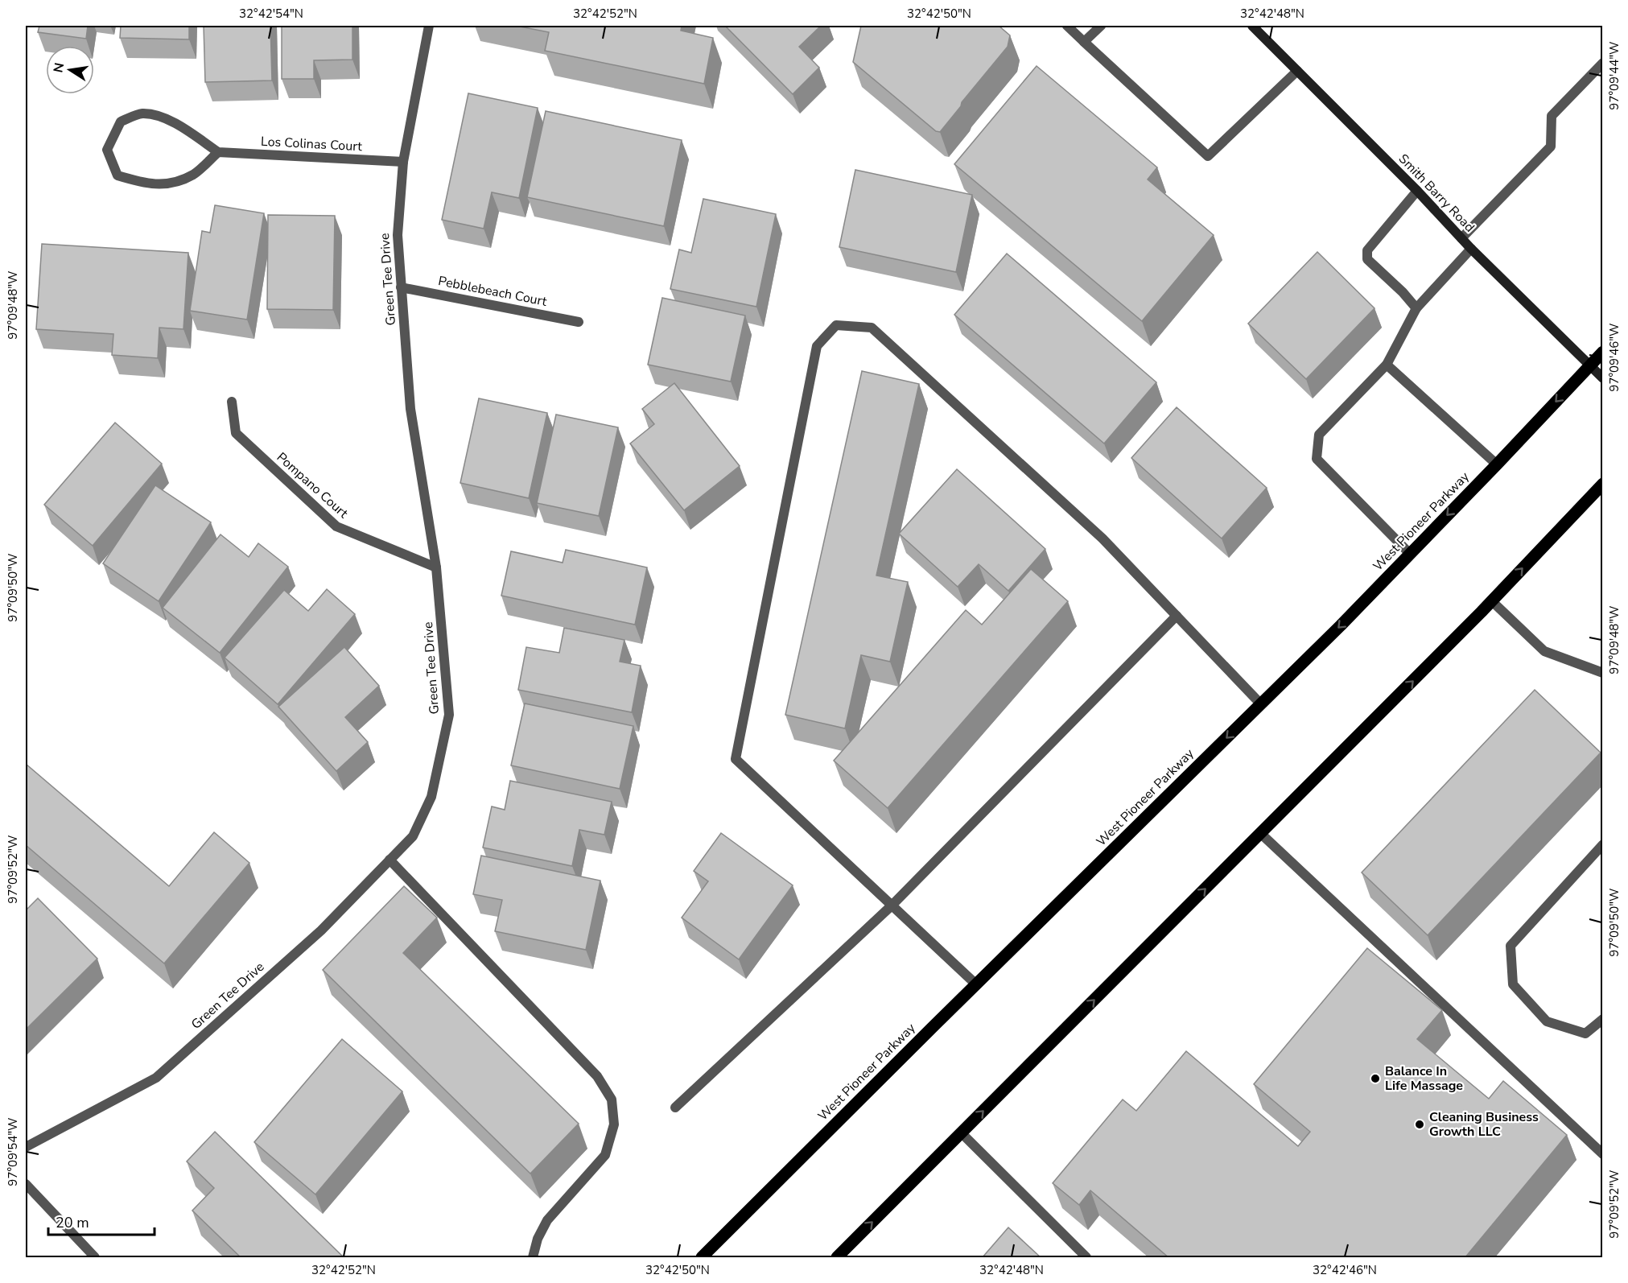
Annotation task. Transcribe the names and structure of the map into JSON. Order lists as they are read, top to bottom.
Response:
{
  "streets": {
    "main road": ["West Pioneer Parkway"],
    "street": [
      "Los Colinas Court",
      "Smith Barry Road",
      "Green Tee Drive",
      "Pebblebeach Court",
      "Pompano Court"
    ]
  },
  "crossings": [
    ["Los Colinas Court", "Green Tee Drive"],
    ["Smith Barry Road", "West Pioneer Parkway"],
    ["Green Tee Drive", "Pebblebeach Court"],
    ["Green Tee Drive", "Pompano Court"]
  ],
  "places": ["Balance In Life Massage", "Cleaning Business Growth LLC"],
  "scale_bar": "20 m",
  "north": "left",
  "coordinates": [
    "32°42'54\"N",
    "32°42'52\"N",
    "32°42'50\"N",
    "32°42'48\"N",
    "97°09'44\"W",
    "97°09'48\"W",
    "97°09'46\"W",
    "97°09'50\"W",
    "97°09'52\"W",
    "97°09'54\"W",
    "32°42'46\"N"
  ]
}
